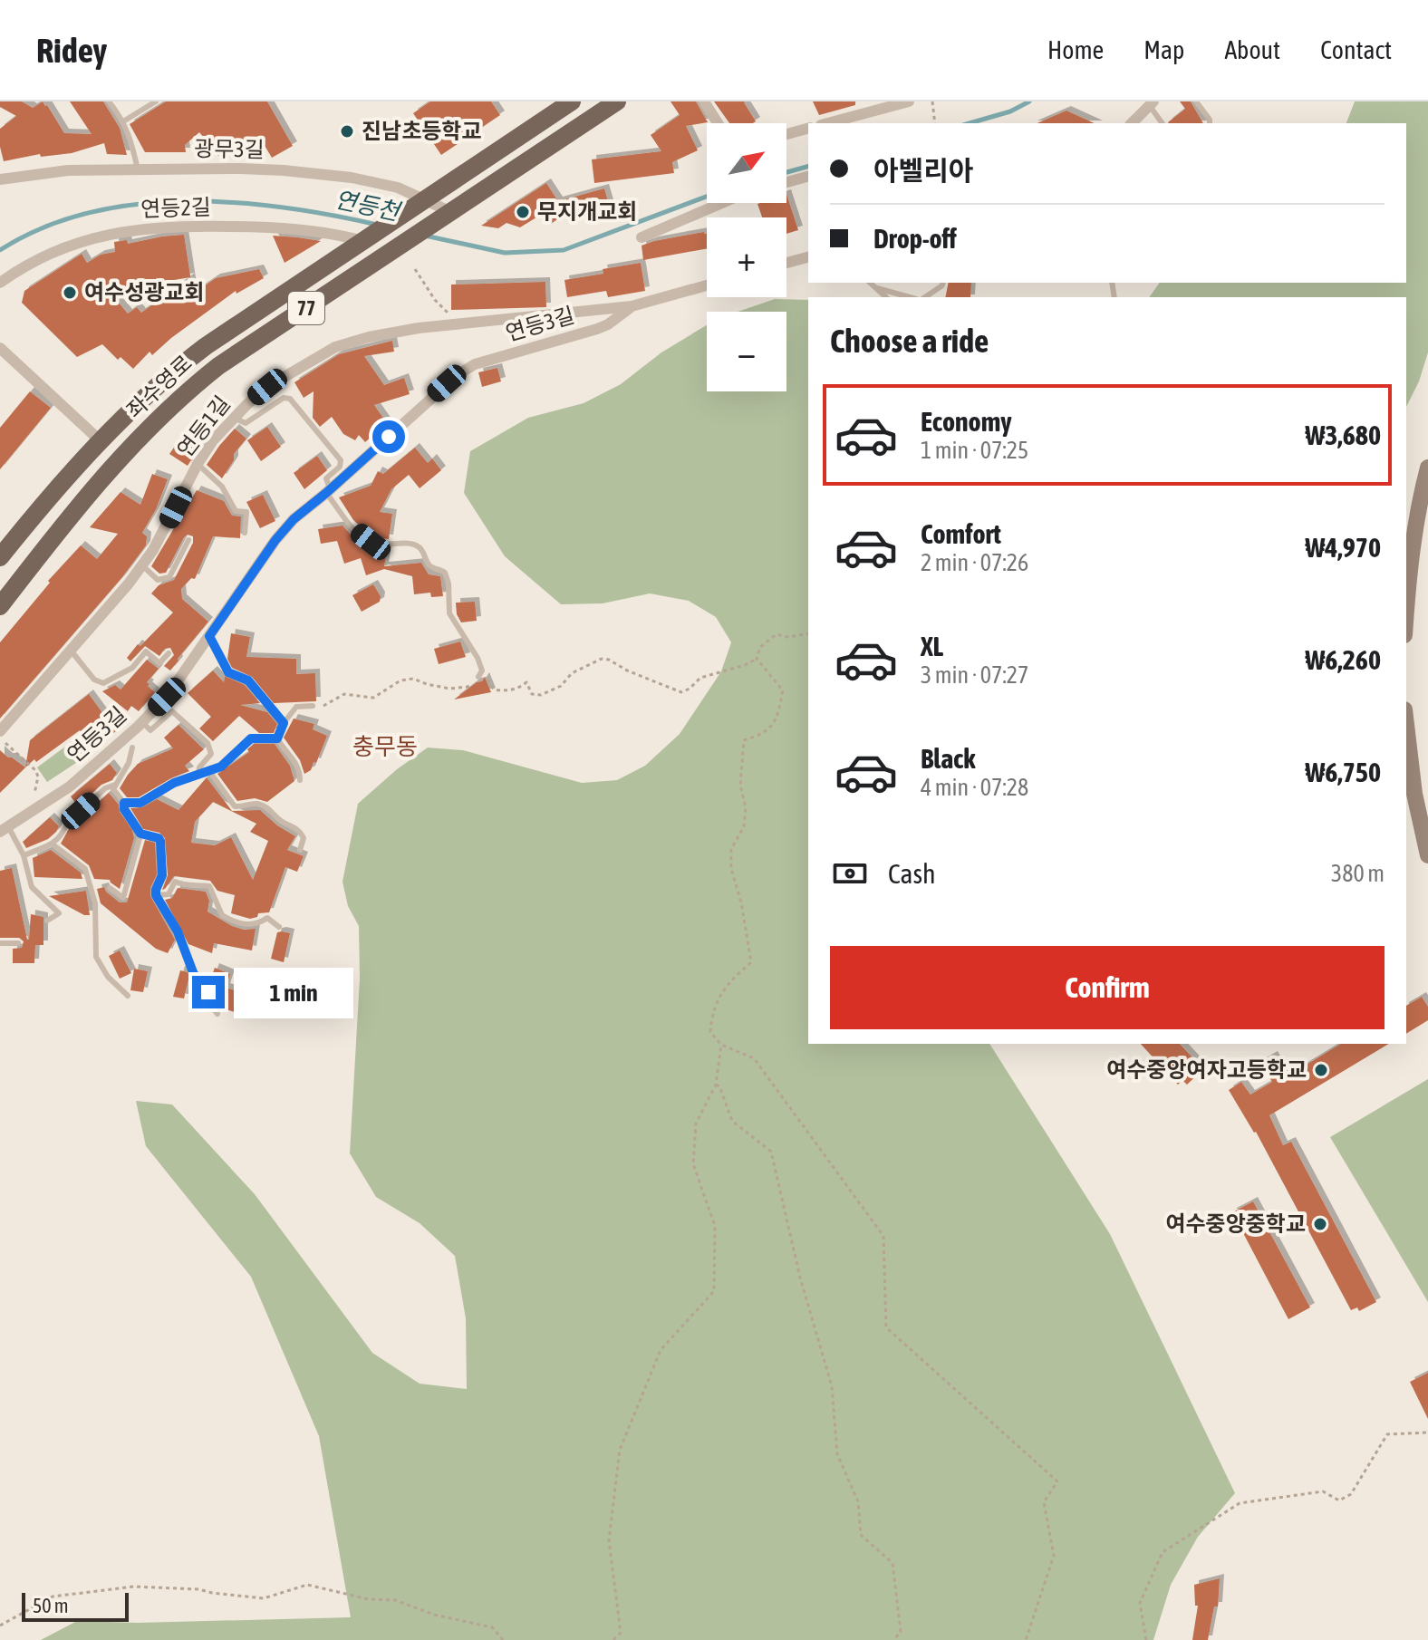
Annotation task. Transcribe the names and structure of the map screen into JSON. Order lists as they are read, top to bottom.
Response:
{
  "streets": {
    "main road": ["77", "좌수영로"],
    "street": [
      "광무3길",
      "연등2길",
      "연등3길",
      "연등1길"
    ]
  },
  "crossings": [
    ["광무3길", "좌수영로"],
    ["연등2길", "좌수영로"],
    ["연등3길", "연등1길"]
  ],
  "districts": ["충무동"],
  "water": ["연등천"],
  "places": [
    "진남초등학교",
    "무지개교회",
    "여수성광교회",
    "여수중앙여자고등학교",
    "여수중앙중학교"
  ],
  "scale_bar": "50 m",
  "north": "top right",
  "page": {
    "header": "Ridey",
    "nav": [
      "Home",
      "Map",
      "About",
      "Contact"
    ],
    "map_buttons": ["+", "−"],
    "banner": ["아벨리아", "Drop-off"],
    "heading": "Choose a ride",
    "list": [
      {
        "name": "Economy",
        "note": "1 min · 07:25",
        "value": "₩3,680"
      },
      {
        "name": "Comfort",
        "note": "2 min · 07:26",
        "value": "₩4,970"
      },
      {
        "name": "XL",
        "note": "3 min · 07:27",
        "value": "₩6,260"
      },
      {
        "name": "Black",
        "note": "4 min · 07:28",
        "value": "₩6,750"
      }
    ],
    "pay": ["Cash", "380 m"],
    "buttons": "Confirm",
    "bubble": "1 min",
    "scale": "50 m"
  }
}
